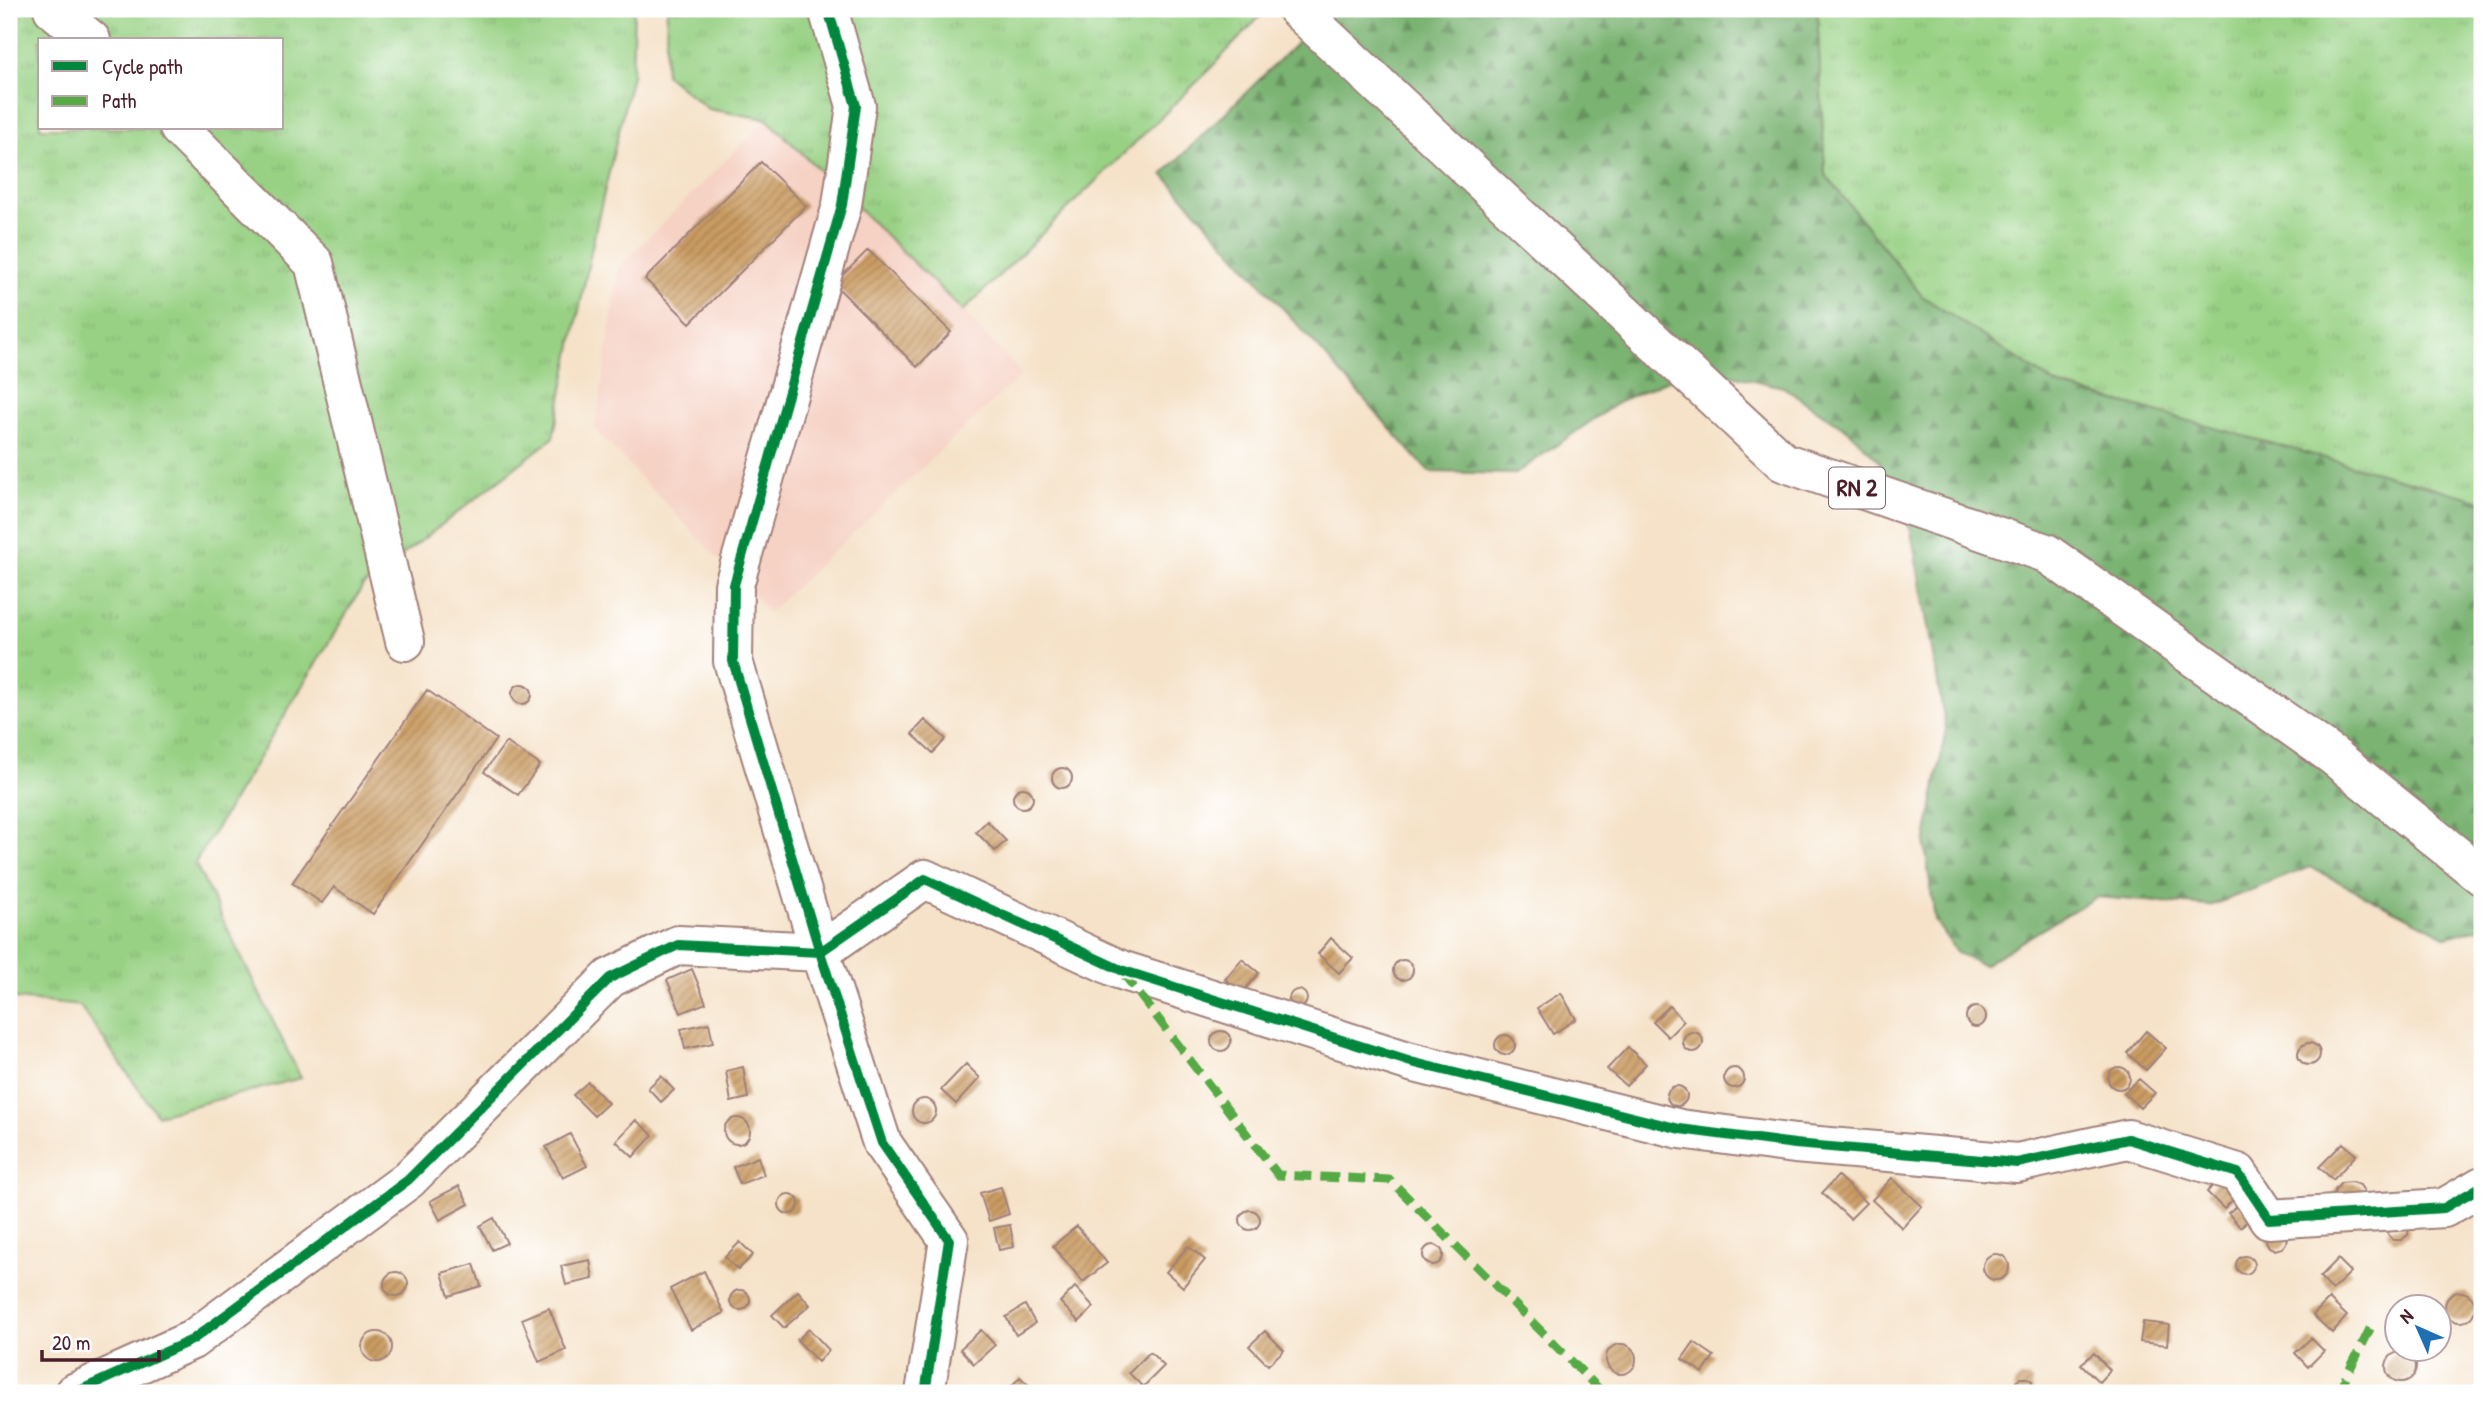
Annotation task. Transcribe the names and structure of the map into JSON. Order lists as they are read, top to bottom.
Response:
{
  "streets": {
    "street": ["RN 2"]
  },
  "legend": ["Cycle path", "Path"],
  "scale_bar": "20 m",
  "north": "top left"
}
